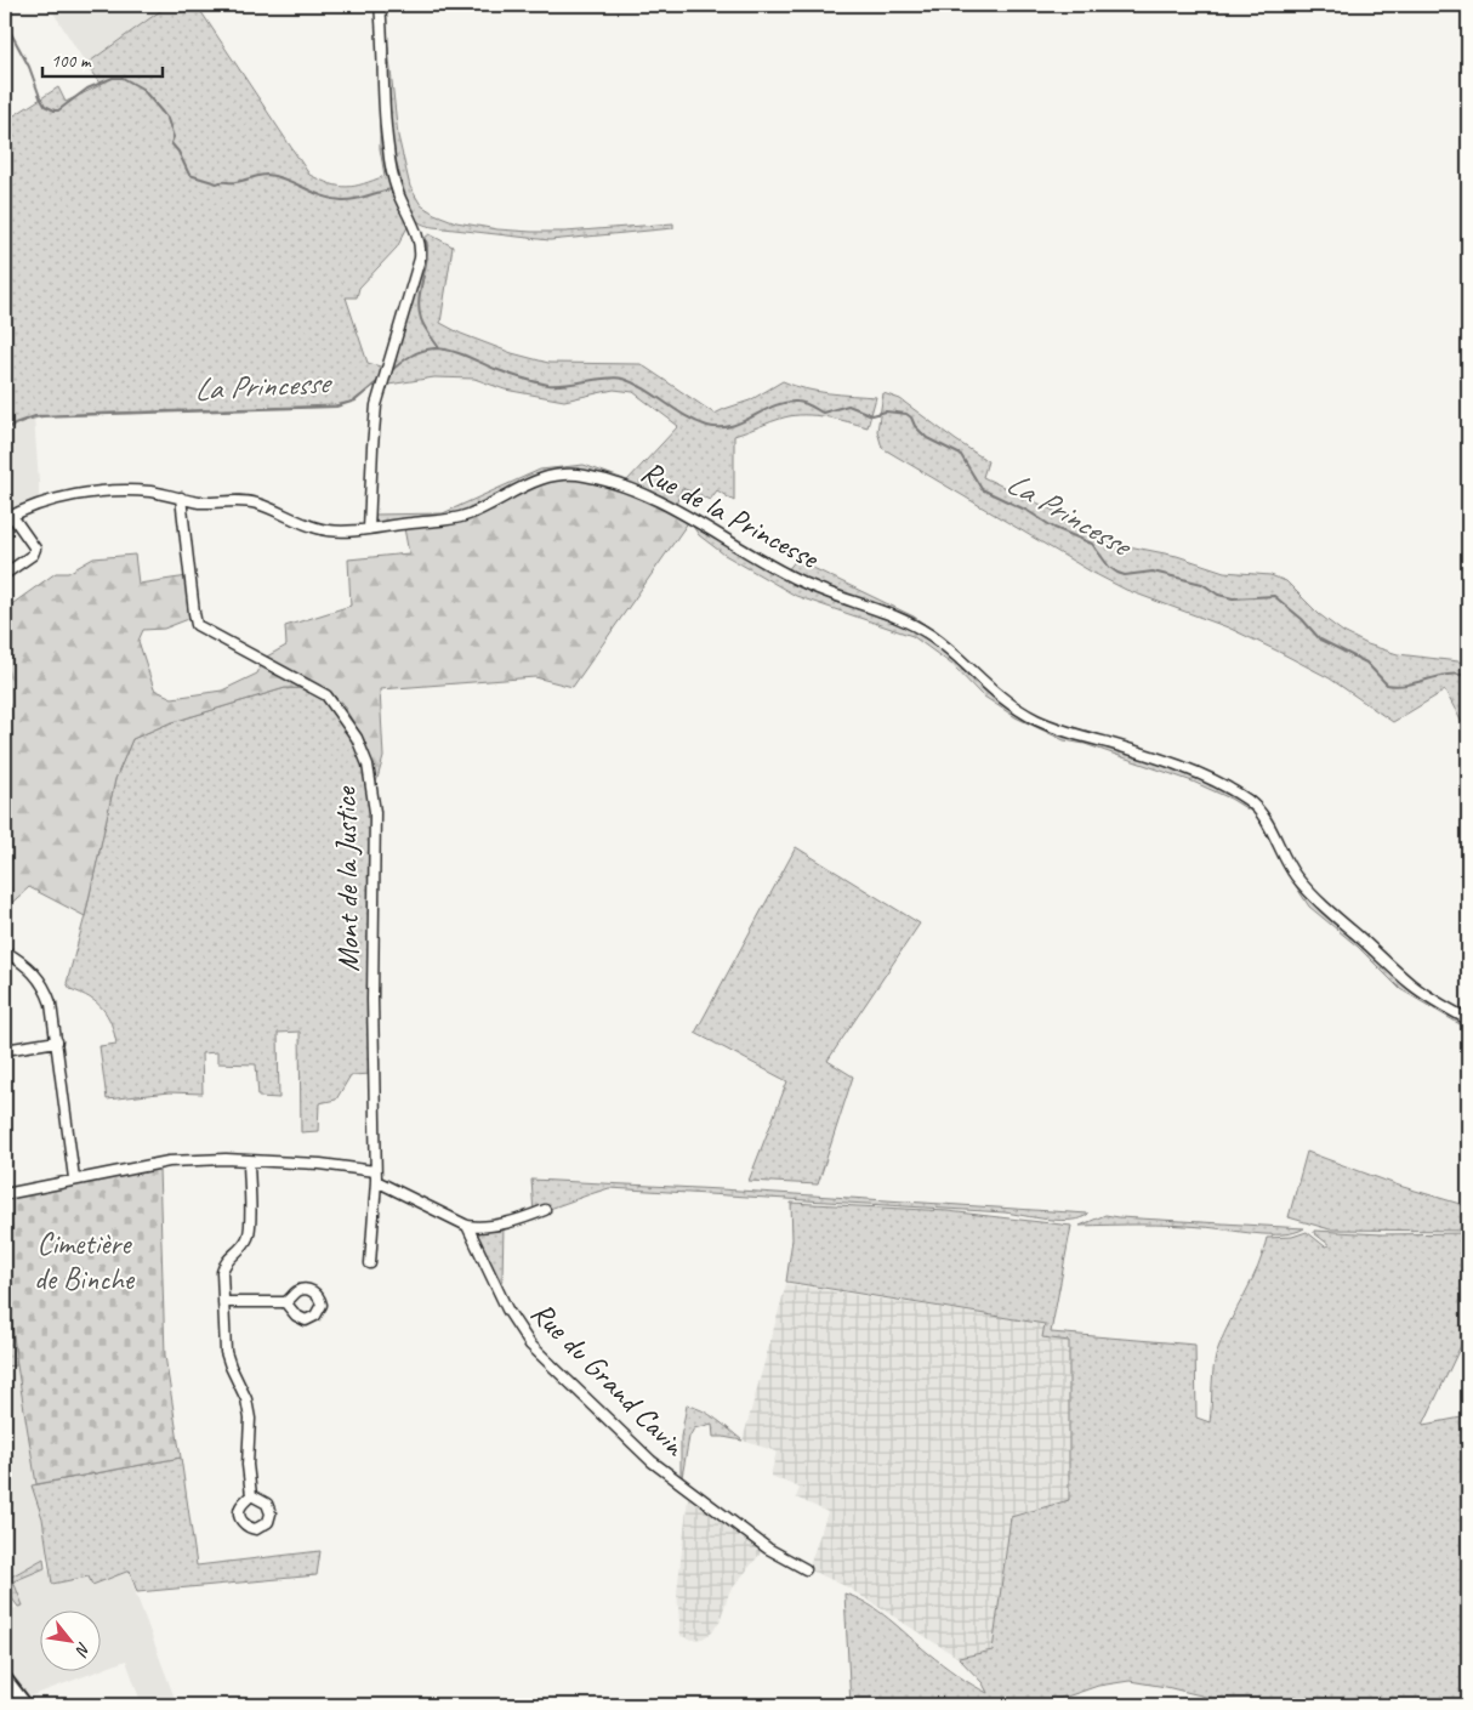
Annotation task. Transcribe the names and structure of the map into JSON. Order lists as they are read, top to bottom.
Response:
{
  "streets": {
    "street": ["Rue de la Princesse", "Mont de la Justice", "Rue du Grand Cavin"]
  },
  "crossings": [
    ["Rue de la Princesse", "Mont de la Justice"]
  ],
  "water": ["La Princesse"],
  "parks": ["Cimetière de Binche"],
  "scale_bar": "100 m",
  "north": "bottom right"
}
